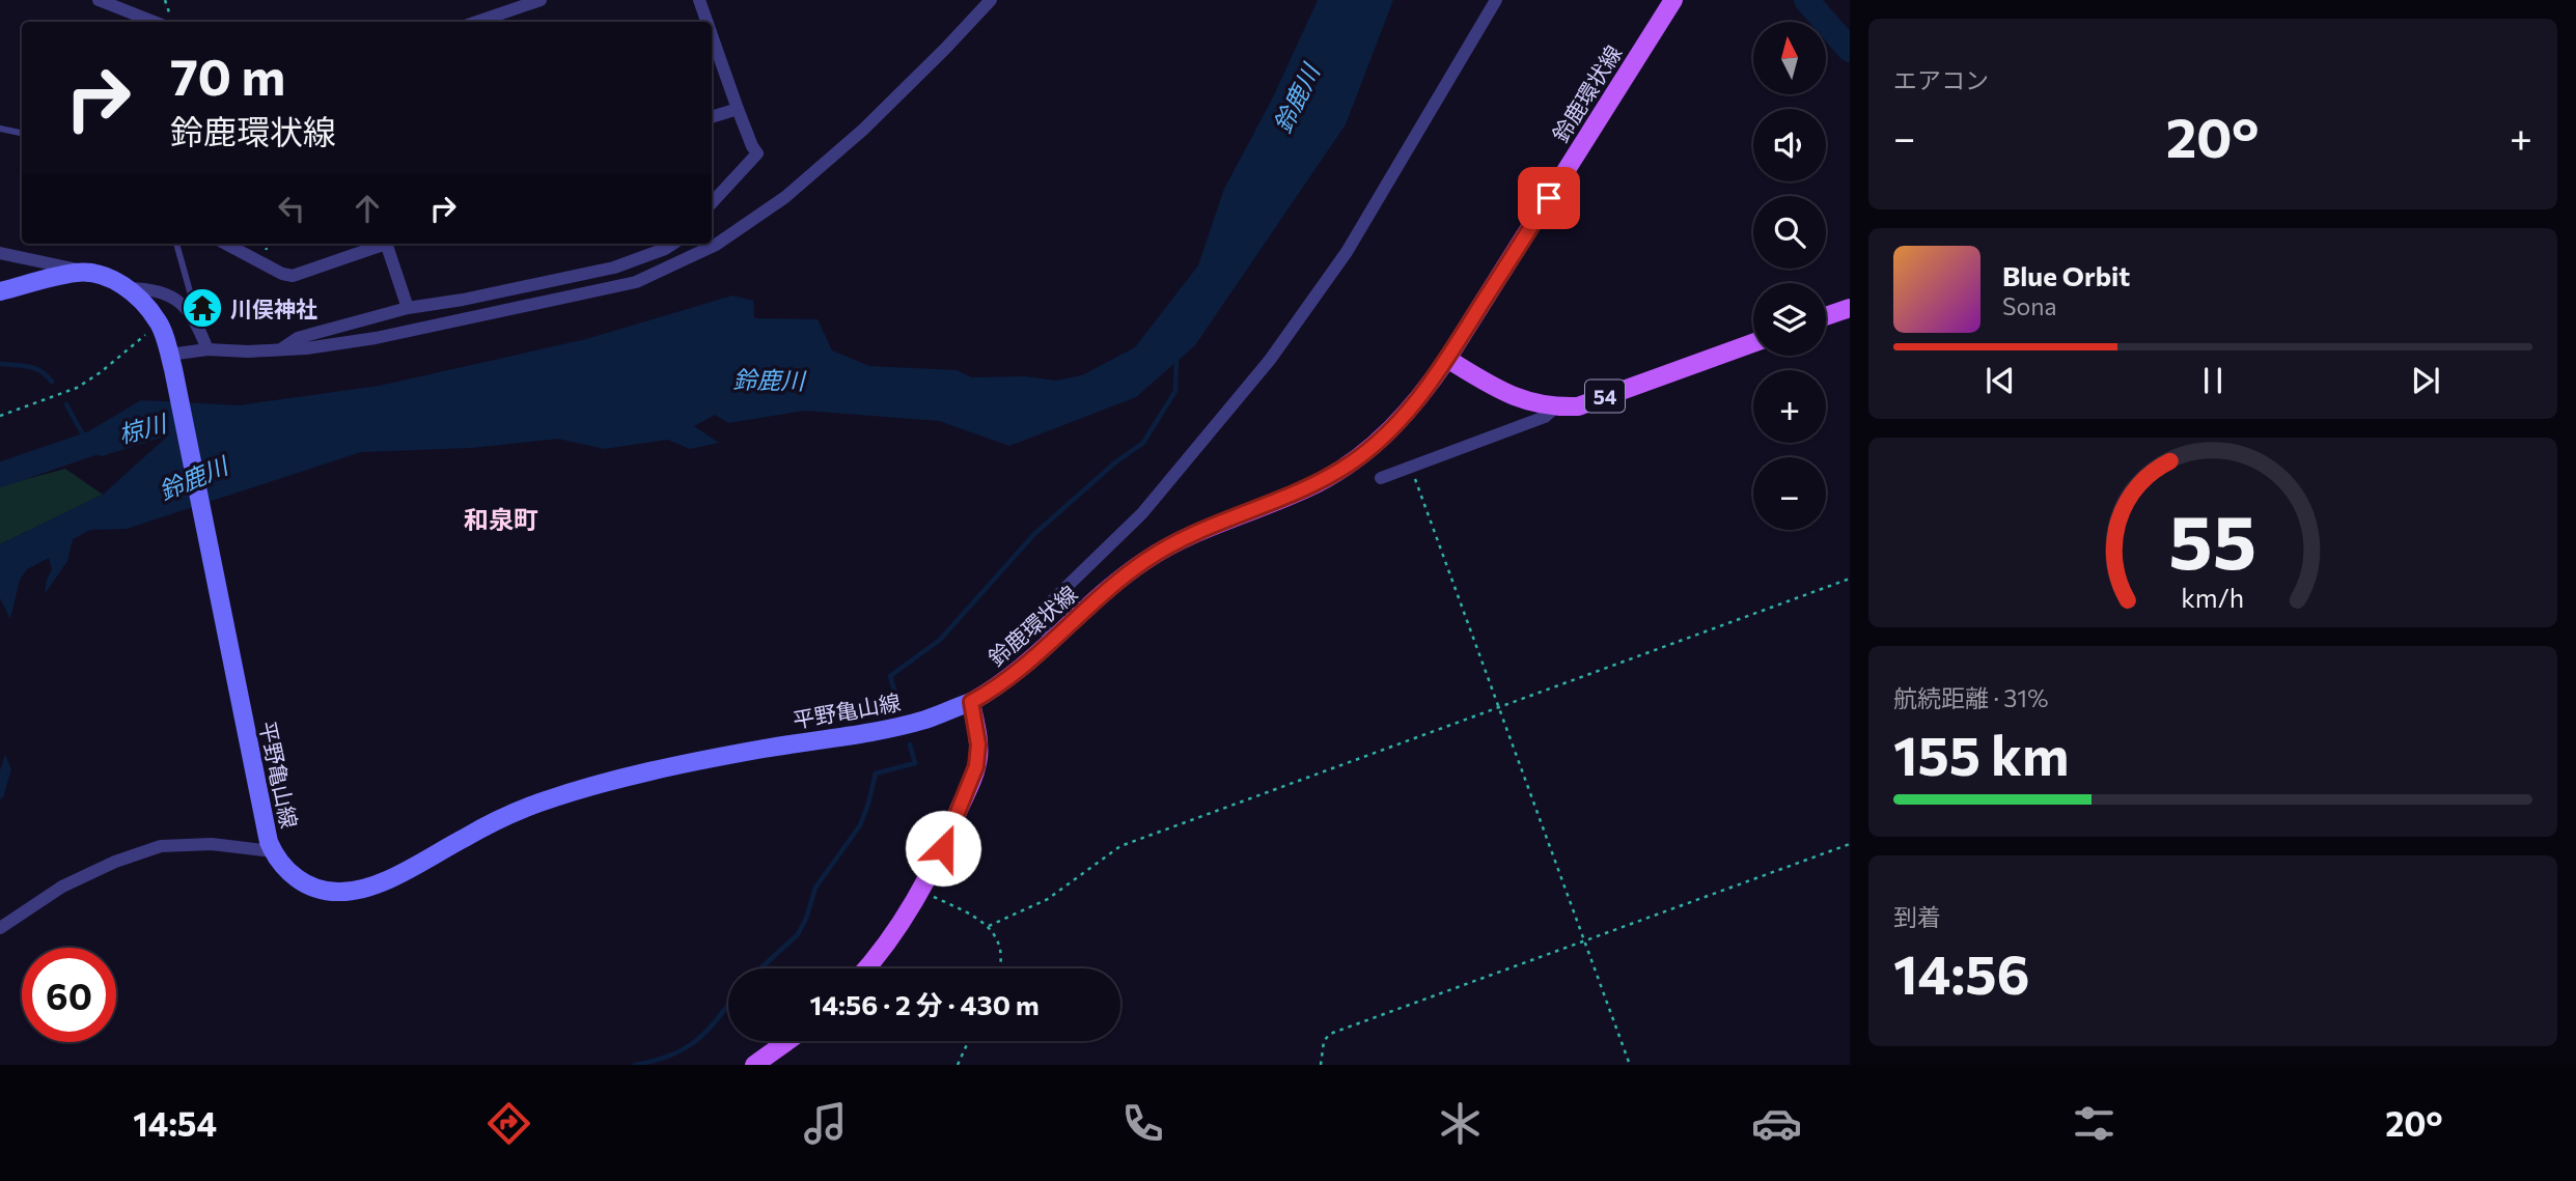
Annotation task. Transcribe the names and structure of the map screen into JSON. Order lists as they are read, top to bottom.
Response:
{
  "streets": {
    "main road": ["鈴鹿環状線", "54", "平野亀山線"]
  },
  "crossings": [
    ["鈴鹿環状線", "54"],
    ["鈴鹿環状線", "平野亀山線"]
  ],
  "districts": ["和泉町"],
  "water": ["鈴鹿川", "椋川"],
  "places": {
    "temple": ["川俣神社"]
  },
  "north": "top",
  "page": {
    "tile": [
      "エアコン",
      ["航続距離 · 31%", "155 km"],
      ["到着", "14:56"]
    ],
    "map_buttons": ["+", "−"],
    "turn": ["70 m", "鈴鹿環状線"],
    "heat": ["−", "20°", "+"],
    "song": ["Blue Orbit", "Sona"],
    "limit": "60",
    "trip": "14:56 · 2 分 · 430 m",
    "tabs": ["14:54", "20°"],
    "gauge": ["55", "km/h"]
  }
}
